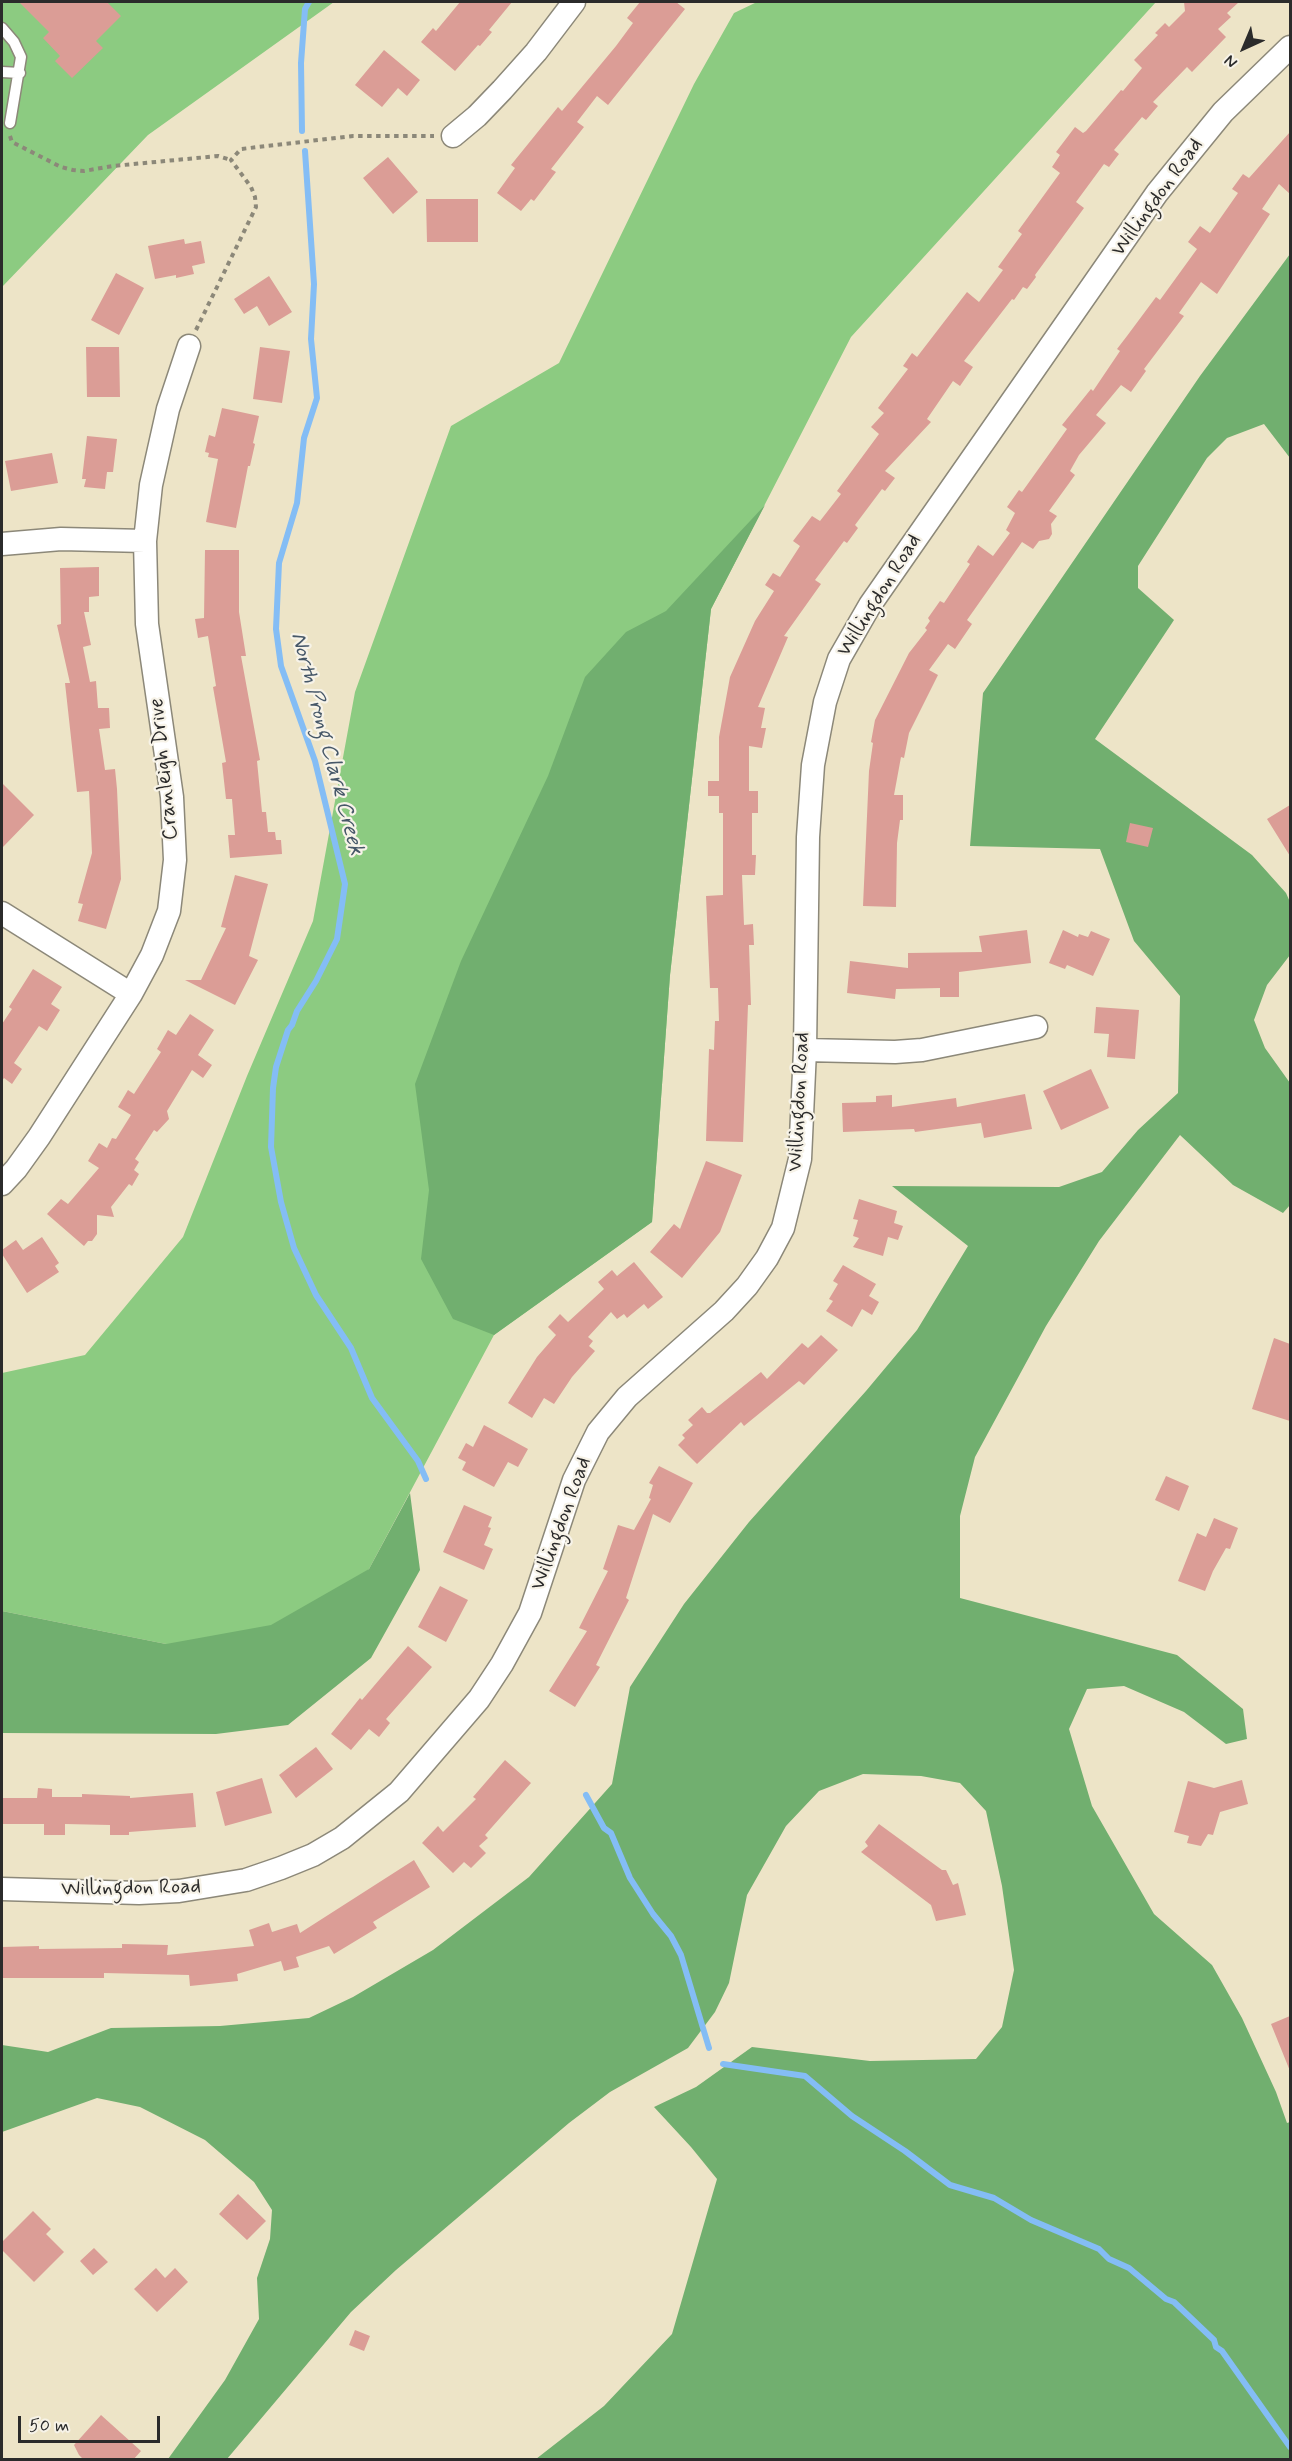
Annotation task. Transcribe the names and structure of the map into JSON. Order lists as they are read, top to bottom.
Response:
{
  "streets": {
    "street": ["Willingdon Road", "Cranleigh Drive"]
  },
  "water": ["North Prong Clark Creek"],
  "scale_bar": "50 m",
  "north": "bottom left"
}
